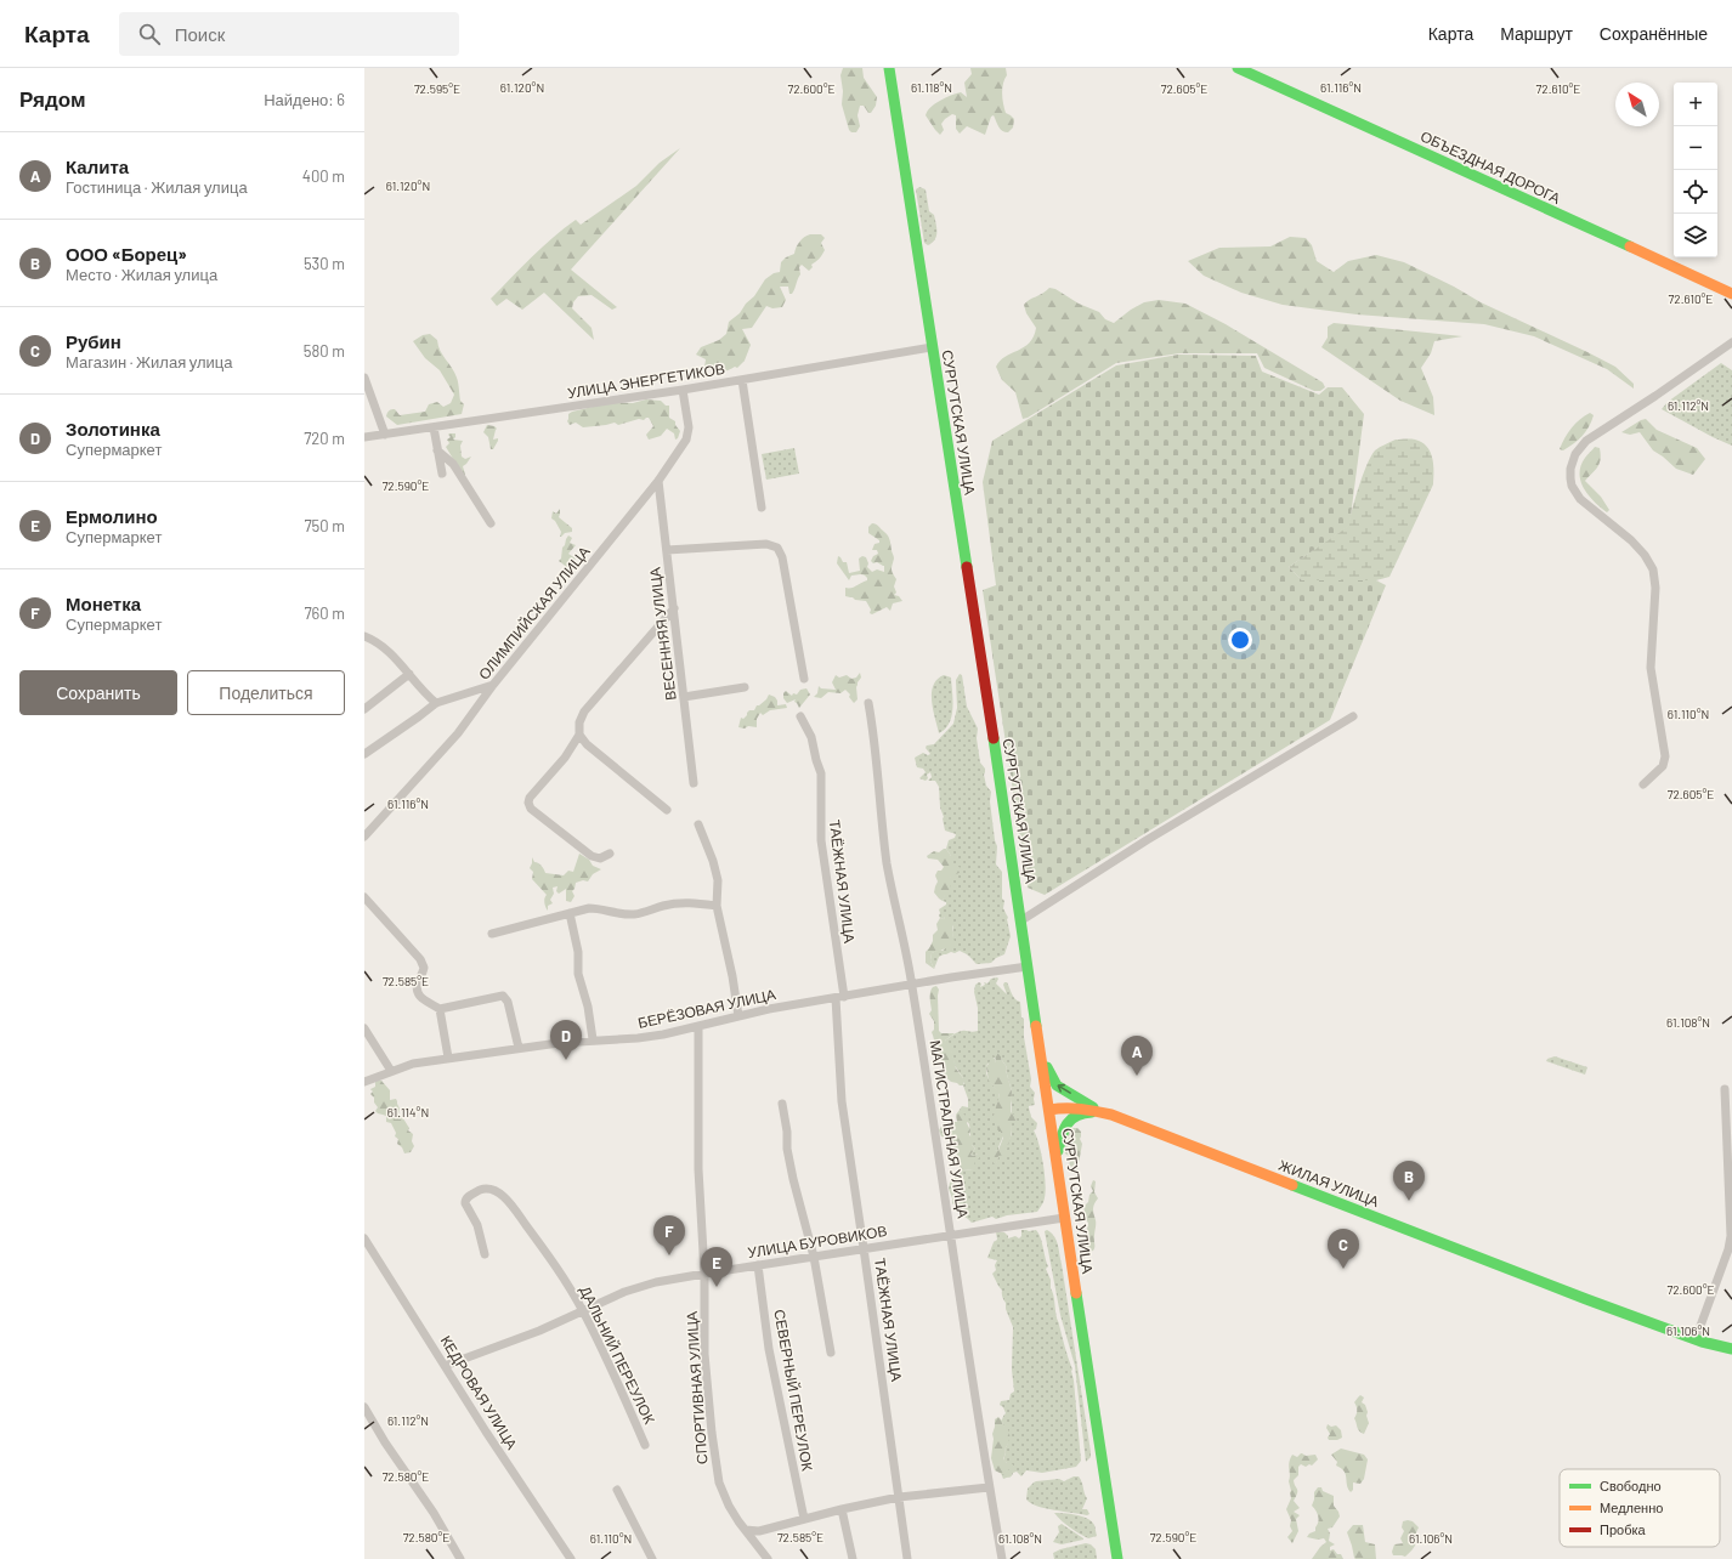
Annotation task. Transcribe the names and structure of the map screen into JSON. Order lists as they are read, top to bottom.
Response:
{
  "streets": {
    "main road": ["ОБЪЕЗДНАЯ ДОРОГА", "СУРГУТСКАЯ УЛИЦА", "ЖИЛАЯ УЛИЦА"],
    "street": [
      "УЛИЦА ЭНЕРГЕТИКОВ",
      "ОЛИМПИЙСКАЯ УЛИЦА",
      "ВЕСЕННЯЯ УЛИЦА",
      "ТАЁЖНАЯ УЛИЦА",
      "БЕРЁЗОВАЯ УЛИЦА",
      "МАГИСТРАЛЬНАЯ УЛИЦА",
      "УЛИЦА БУРОВИКОВ",
      "ДАЛЬНИЙ ПЕРЕУЛОК",
      "СПОРТИВНАЯ УЛИЦА",
      "СЕВЕРНЫЙ ПЕРЕУЛОК",
      "КЕДРОВАЯ УЛИЦА"
    ]
  },
  "crossings": [
    ["УЛИЦА ЭНЕРГЕТИКОВ", "СУРГУТСКАЯ УЛИЦА"],
    ["УЛИЦА ЭНЕРГЕТИКОВ", "ОЛИМПИЙСКАЯ УЛИЦА"],
    ["СУРГУТСКАЯ УЛИЦА", "БЕРЁЗОВАЯ УЛИЦА"],
    ["СУРГУТСКАЯ УЛИЦА", "ЖИЛАЯ УЛИЦА"],
    ["СУРГУТСКАЯ УЛИЦА", "УЛИЦА БУРОВИКОВ"],
    ["ОЛИМПИЙСКАЯ УЛИЦА", "ВЕСЕННЯЯ УЛИЦА"],
    ["ТАЁЖНАЯ УЛИЦА", "БЕРЁЗОВАЯ УЛИЦА"],
    ["ТАЁЖНАЯ УЛИЦА", "УЛИЦА БУРОВИКОВ"],
    ["БЕРЁЗОВАЯ УЛИЦА", "МАГИСТРАЛЬНАЯ УЛИЦА"],
    ["БЕРЁЗОВАЯ УЛИЦА", "СПОРТИВНАЯ УЛИЦА"],
    ["МАГИСТРАЛЬНАЯ УЛИЦА", "УЛИЦА БУРОВИКОВ"],
    ["УЛИЦА БУРОВИКОВ", "ДАЛЬНИЙ ПЕРЕУЛОК"],
    ["УЛИЦА БУРОВИКОВ", "СПОРТИВНАЯ УЛИЦА"],
    ["УЛИЦА БУРОВИКОВ", "СЕВЕРНЫЙ ПЕРЕУЛОК"],
    ["УЛИЦА БУРОВИКОВ", "КЕДРОВАЯ УЛИЦА"]
  ],
  "legend": ["Свободно", "Медленно", "Пробка"],
  "north": "top left",
  "page": {
    "header": "Карта",
    "search": "Поиск",
    "nav": ["Карта", "Маршрут", "Сохранённые"],
    "heading": ["Рядом", "Найдено: 6"],
    "map_buttons": ["+", "−"],
    "list": [
      {
        "mark": "A",
        "name": "Калита",
        "note": "Гостиница · Жилая улица",
        "value": "400 m"
      },
      {
        "mark": "B",
        "name": "ООО «Борец»",
        "note": "Место · Жилая улица",
        "value": "530 m"
      },
      {
        "mark": "C",
        "name": "Рубин",
        "note": "Магазин · Жилая улица",
        "value": "580 m"
      },
      {
        "mark": "D",
        "name": "Золотинка",
        "note": "Супермаркет",
        "value": "720 m"
      },
      {
        "mark": "E",
        "name": "Ермолино",
        "note": "Супермаркет",
        "value": "750 m"
      },
      {
        "mark": "F",
        "name": "Монетка",
        "note": "Супермаркет",
        "value": "760 m"
      }
    ],
    "buttons": ["Сохранить", "Поделиться"],
    "pins": [
      "D",
      "A",
      "B",
      "F",
      "C",
      "E"
    ]
  },
  "coordinates": [
    "61.120°N",
    "61.118°N",
    "61.116°N",
    "72.595°E",
    "72.600°E",
    "72.605°E",
    "72.610°E",
    "61.112°N",
    "72.590°E",
    "61.110°N",
    "72.585°E",
    "61.108°N",
    "61.114°N",
    "61.106°N",
    "72.580°E"
  ]
}
